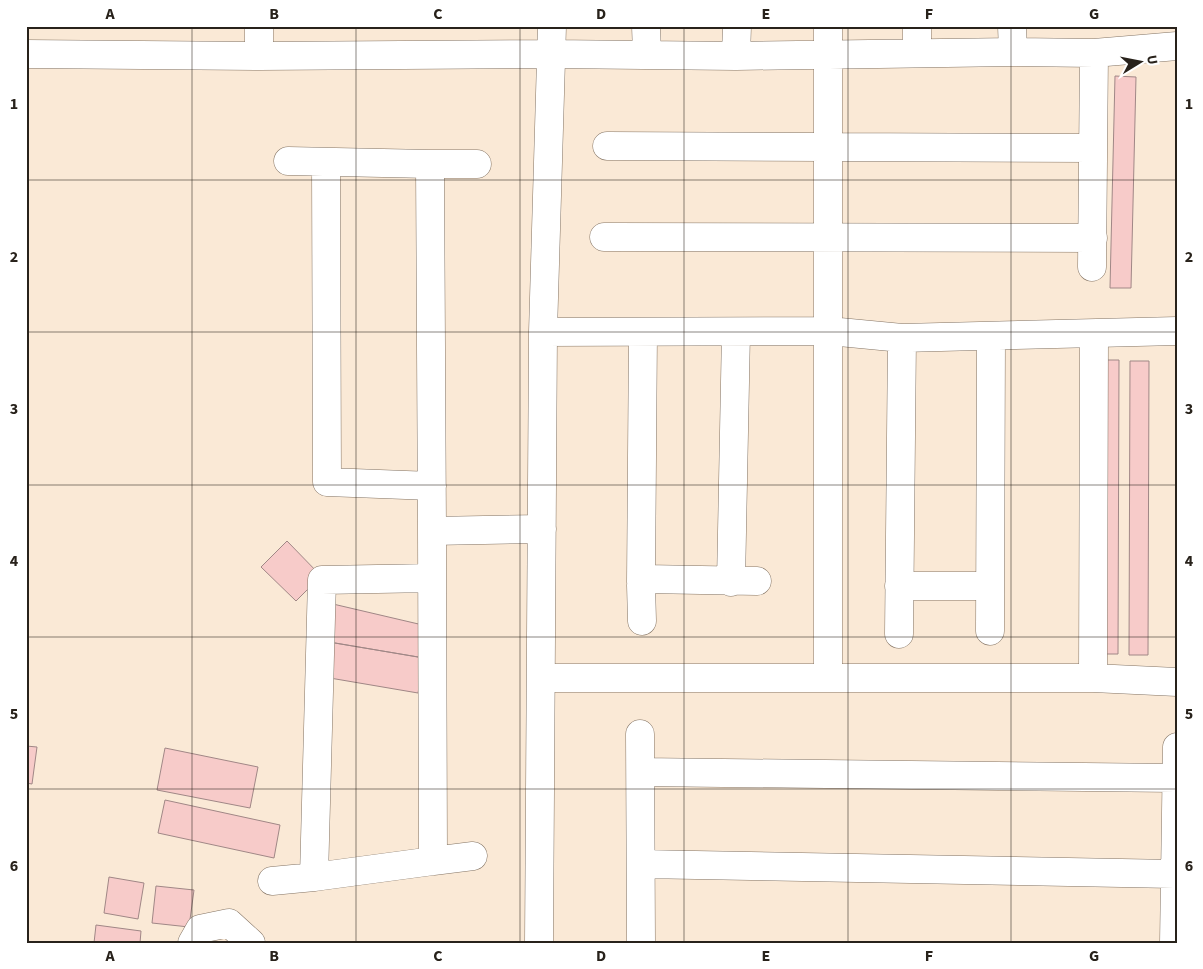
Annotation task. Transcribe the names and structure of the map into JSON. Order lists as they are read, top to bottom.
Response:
{
  "north": "right",
  "grid": {
    "columns": [
      "A",
      "B",
      "C",
      "D",
      "E",
      "F",
      "G"
    ],
    "rows": [
      "1",
      "2",
      "3",
      "4",
      "5",
      "6"
    ]
  }
}
